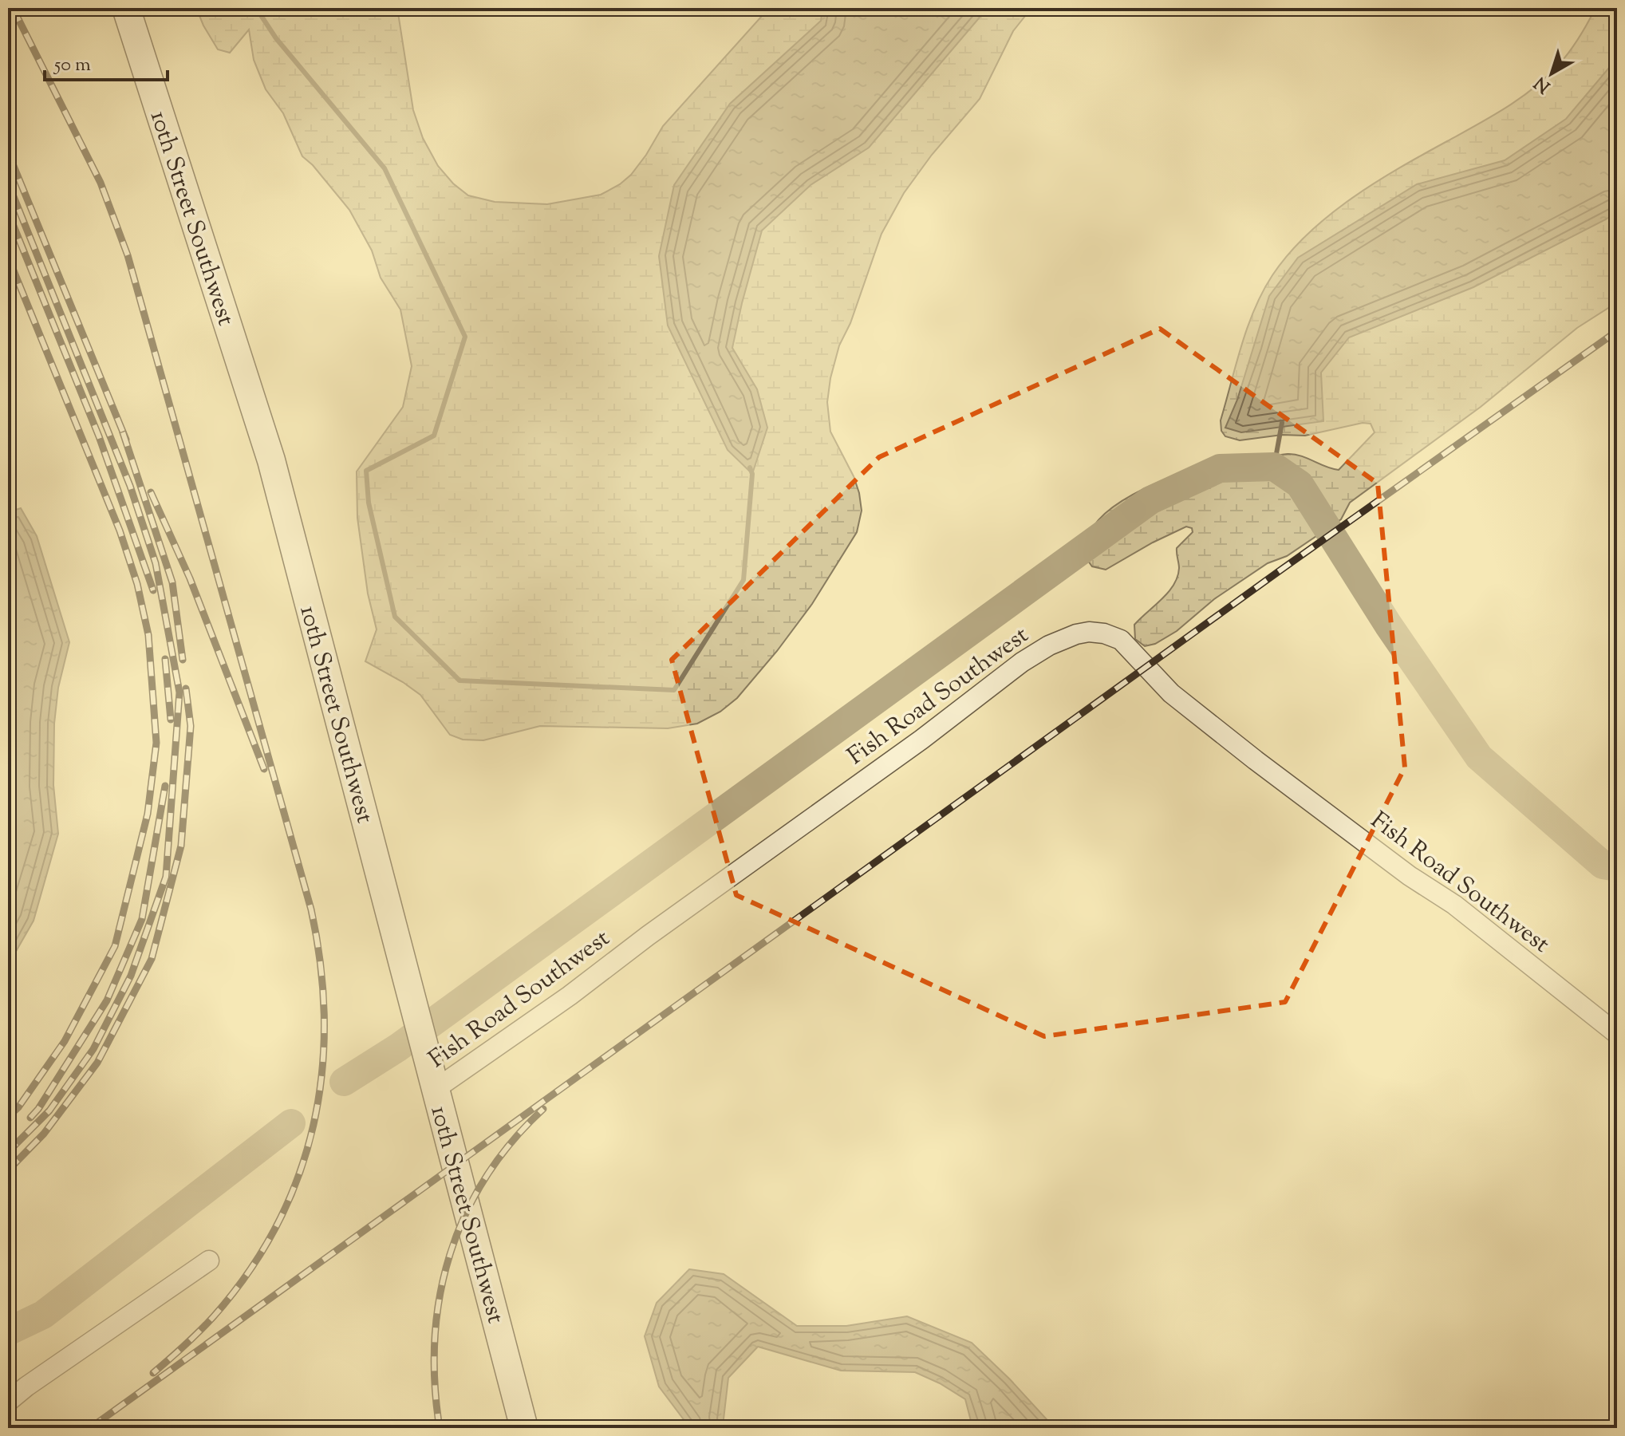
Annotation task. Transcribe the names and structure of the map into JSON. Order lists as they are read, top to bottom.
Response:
{
  "streets": {
    "main road": ["10th Street Southwest"],
    "street": ["Fish Road Southwest"]
  },
  "crossings": [
    ["10th Street Southwest", "Fish Road Southwest"]
  ],
  "scale_bar": "50 m",
  "north": "bottom left"
}
